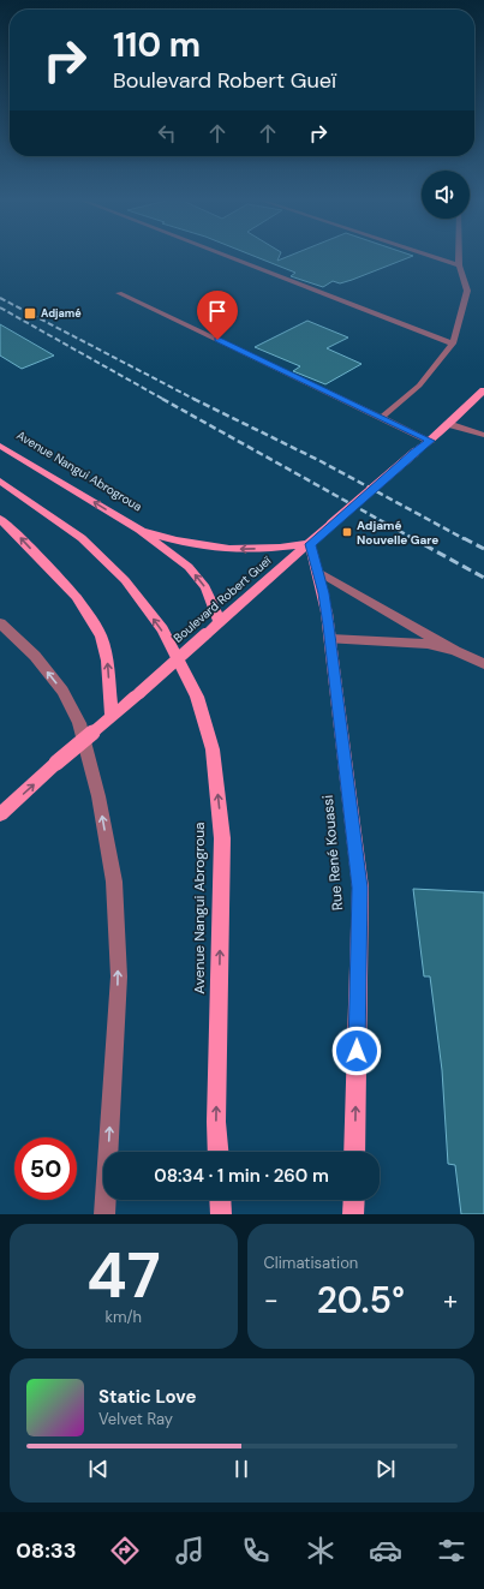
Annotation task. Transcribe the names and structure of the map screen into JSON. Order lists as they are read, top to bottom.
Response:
{
  "streets": {
    "main road": ["Avenue Nangui Abrogroua", "Boulevard Robert Gueï", "Rue René Kouassi"]
  },
  "crossings": [
    ["Boulevard Robert Gueï", "Rue René Kouassi"]
  ],
  "one_way": ["Rue René Kouassi"],
  "places": {
    "transit": ["Adjamé", "Adjamé Nouvelle Gare"]
  },
  "page": {
    "turn": ["110 m", "Boulevard Robert Gueï"],
    "limit": "50",
    "trip": "08:34 · 1 min · 260 m",
    "tile": [
      ["47", "km/h"],
      "Climatisation"
    ],
    "heat": ["−", "20.5°", "+"],
    "song": ["Static Love", "Velvet Ray"],
    "tabs": "08:33"
  }
}
